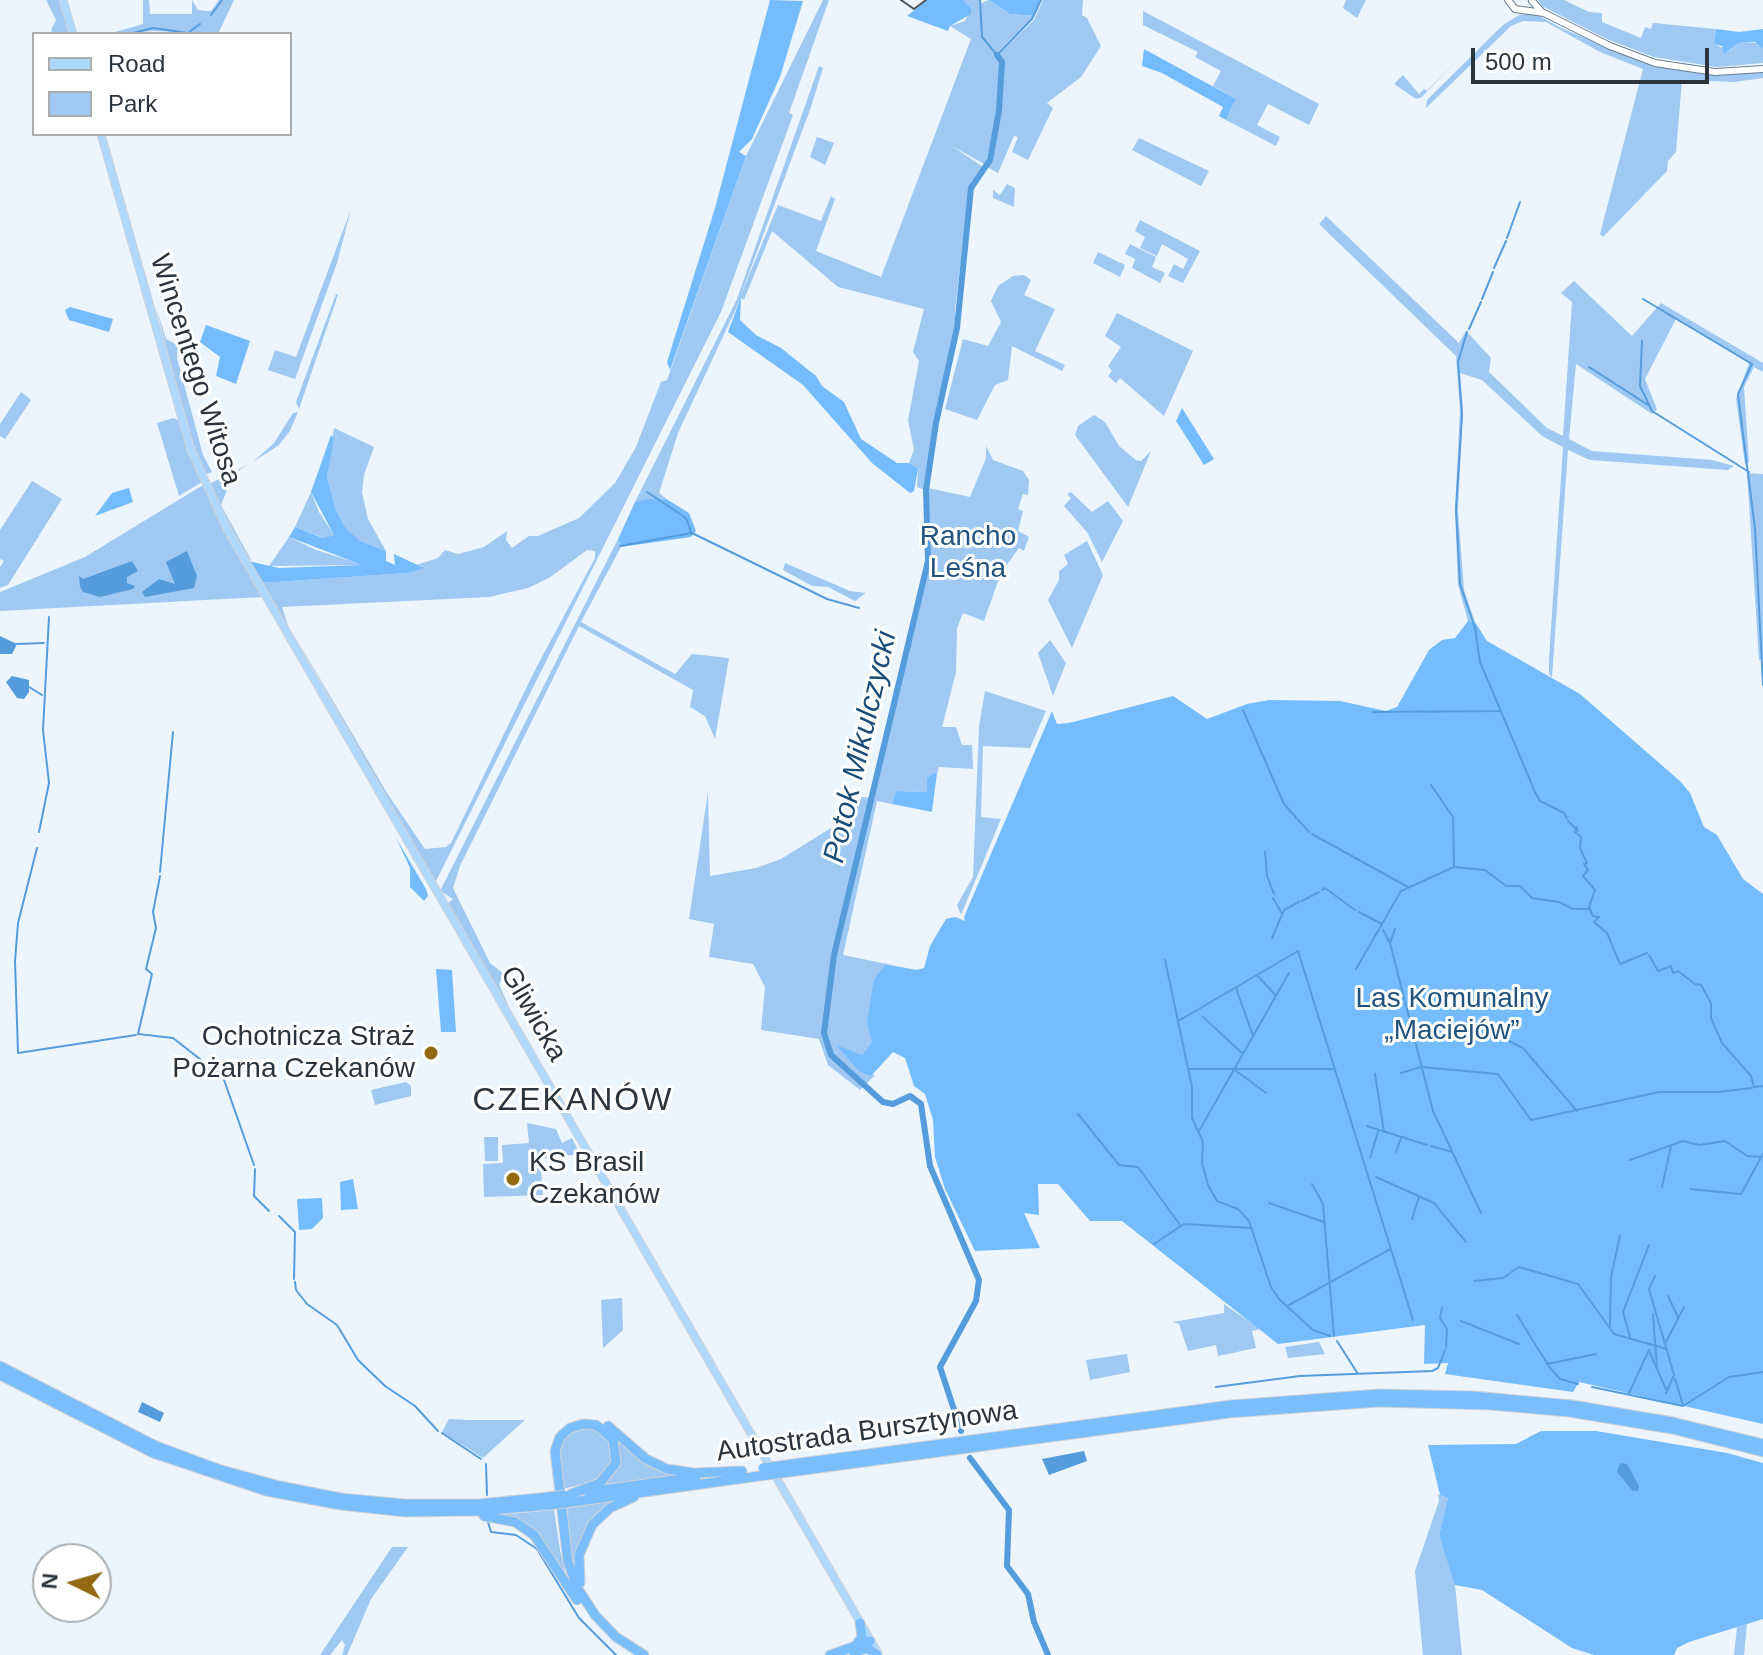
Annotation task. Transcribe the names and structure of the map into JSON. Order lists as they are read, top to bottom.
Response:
{
  "streets": {
    "highway": ["Autostrada Bursztynowa"],
    "main road": ["Wincentego Witosa", "Gliwicka"]
  },
  "crossings": [
    ["Wincentego Witosa", "Gliwicka"]
  ],
  "districts": ["CZEKANÓW"],
  "water": ["Potok Mikulczycki"],
  "parks": ["Rancho Leśna", "Las Komunalny „Maciejów”"],
  "places": ["Ochotnicza Straż Pożarna Czekanów", "KS Brasil Czekanów"],
  "legend": ["Road", "Park"],
  "scale_bar": "500 m",
  "north": "left"
}
